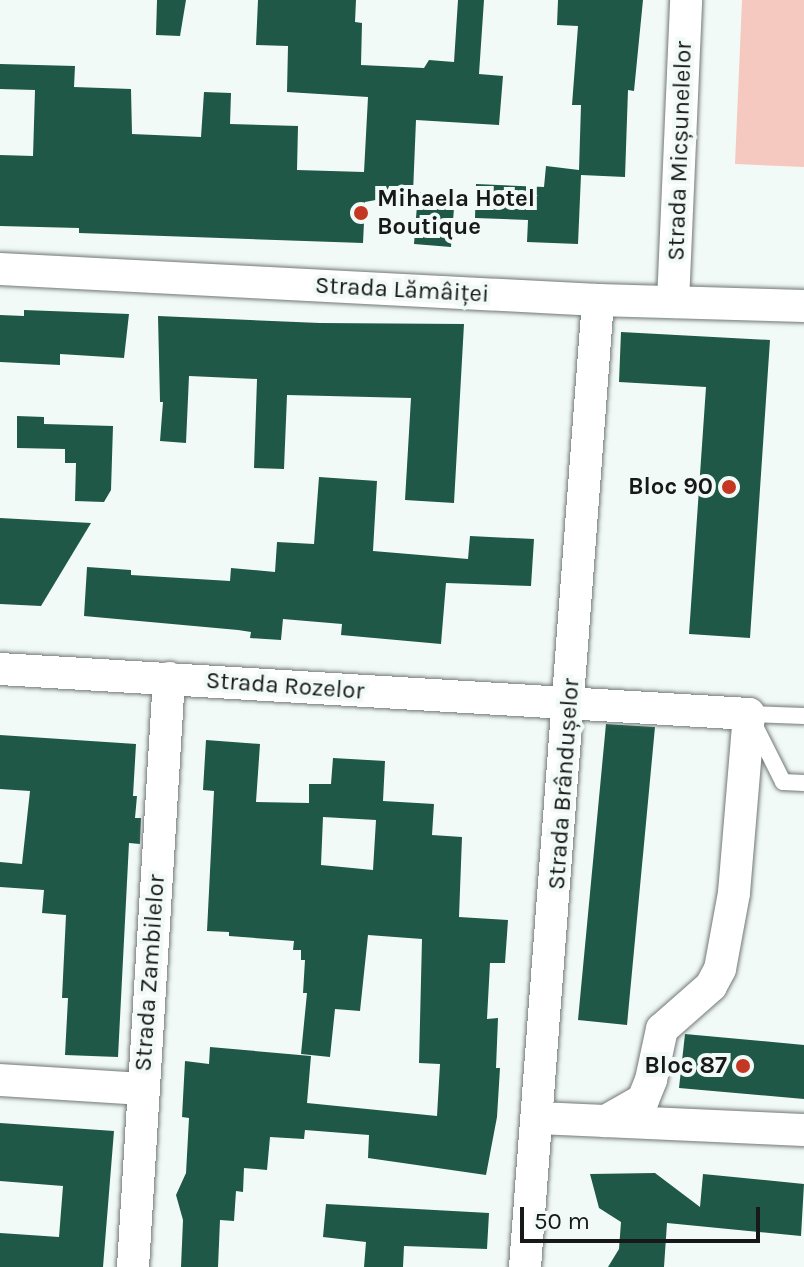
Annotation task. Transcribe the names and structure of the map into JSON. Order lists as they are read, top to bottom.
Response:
{
  "streets": {
    "street": [
      "Strada Micșunelelor",
      "Strada Lămâiței",
      "Strada Rozelor",
      "Strada Brândușelor",
      "Strada Zambilelor"
    ]
  },
  "crossings": [
    ["Strada Micșunelelor", "Strada Lămâiței"],
    ["Strada Lămâiței", "Strada Brândușelor"],
    ["Strada Rozelor", "Strada Brândușelor"],
    ["Strada Rozelor", "Strada Zambilelor"]
  ],
  "places": ["Mihaela Hotel Boutique", "Bloc 90", "Bloc 87"],
  "scale_bar": "50 m"
}
